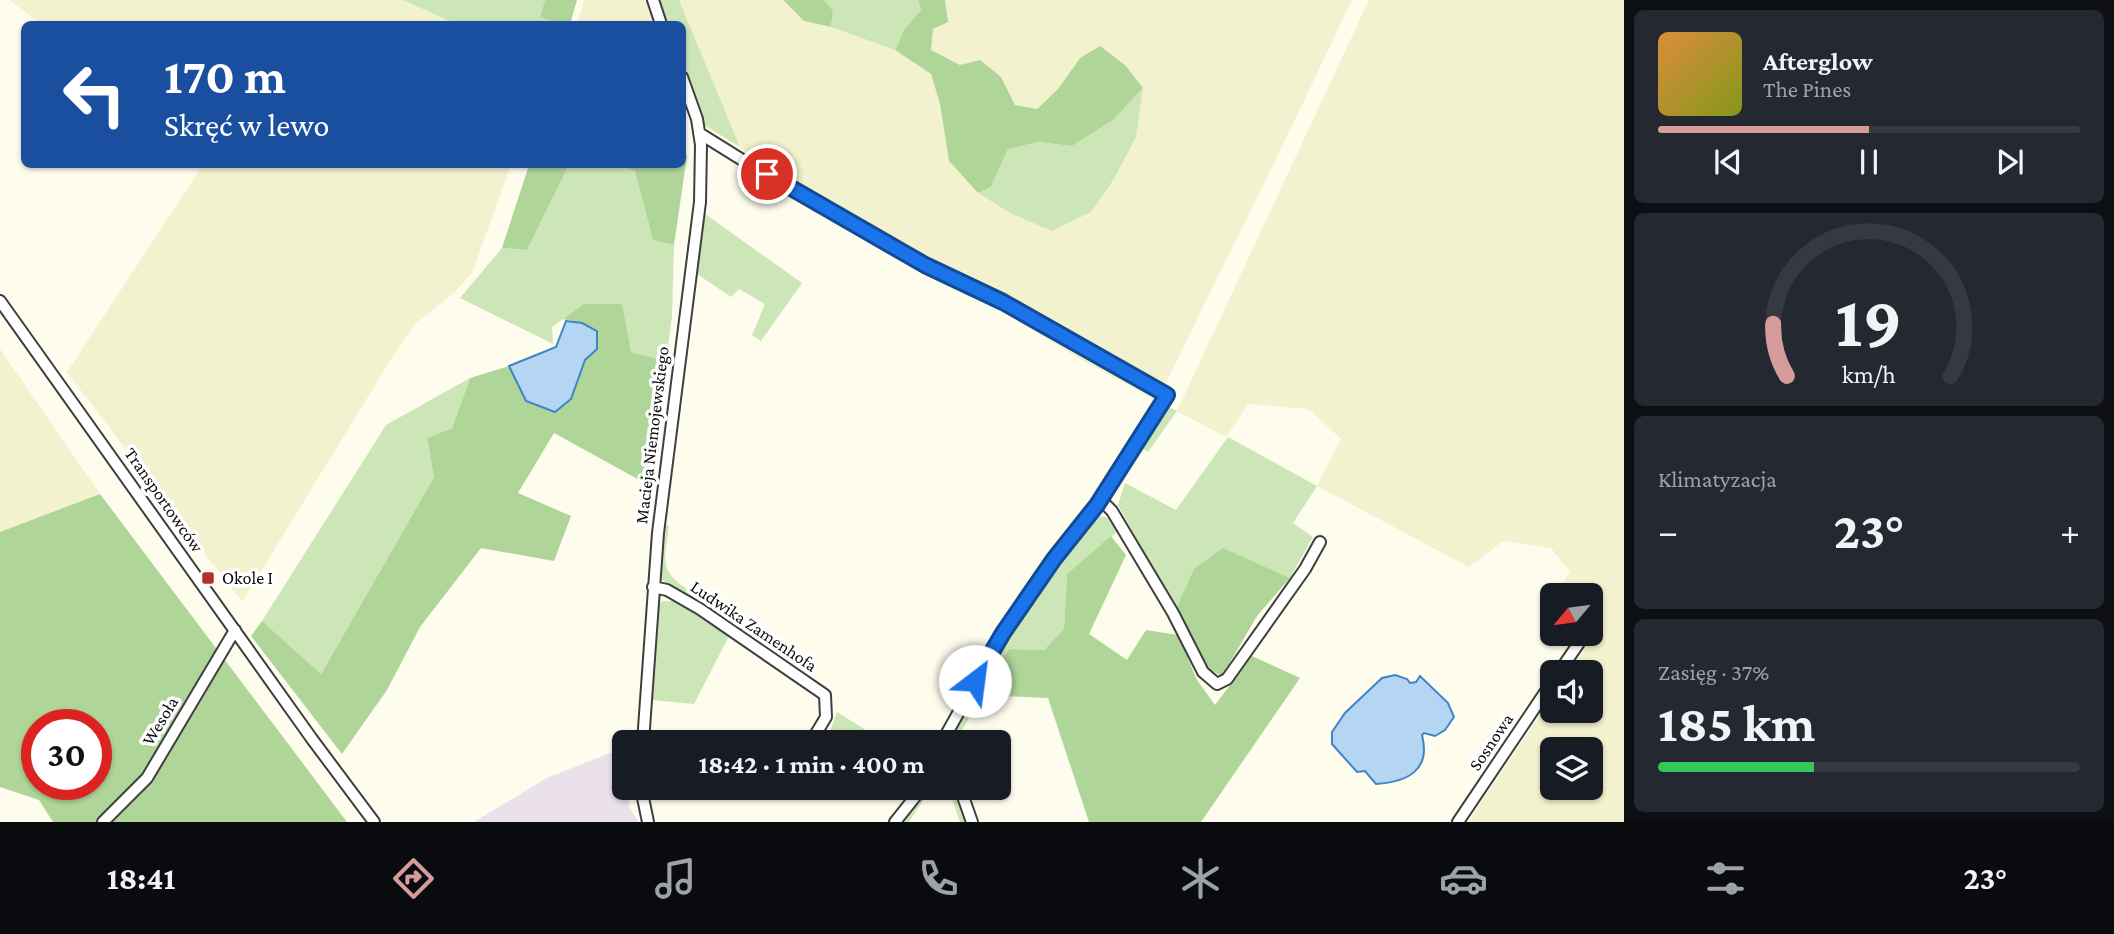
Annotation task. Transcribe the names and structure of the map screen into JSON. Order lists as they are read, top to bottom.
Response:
{
  "streets": {
    "street": [
      "Macieja Niemojewskiego",
      "Transportowców",
      "Ludwika Zamenhofa",
      "Wesoła",
      "Sosnowa"
    ]
  },
  "crossings": [
    ["Macieja Niemojewskiego", "Ludwika Zamenhofa"],
    ["Transportowców", "Wesoła"]
  ],
  "places": {
    "transit": ["Okole I"]
  },
  "north": "bottom left",
  "page": {
    "turn": ["170 m", "Skręć w lewo"],
    "song": ["Afterglow", "The Pines"],
    "tile": [
      "Klimatyzacja",
      ["Zasięg · 37%", "185 km"]
    ],
    "heat": ["−", "23°", "+"],
    "limit": "30",
    "trip": "18:42 · 1 min · 400 m",
    "tabs": ["18:41", "23°"],
    "gauge": ["19", "km/h"]
  }
}
